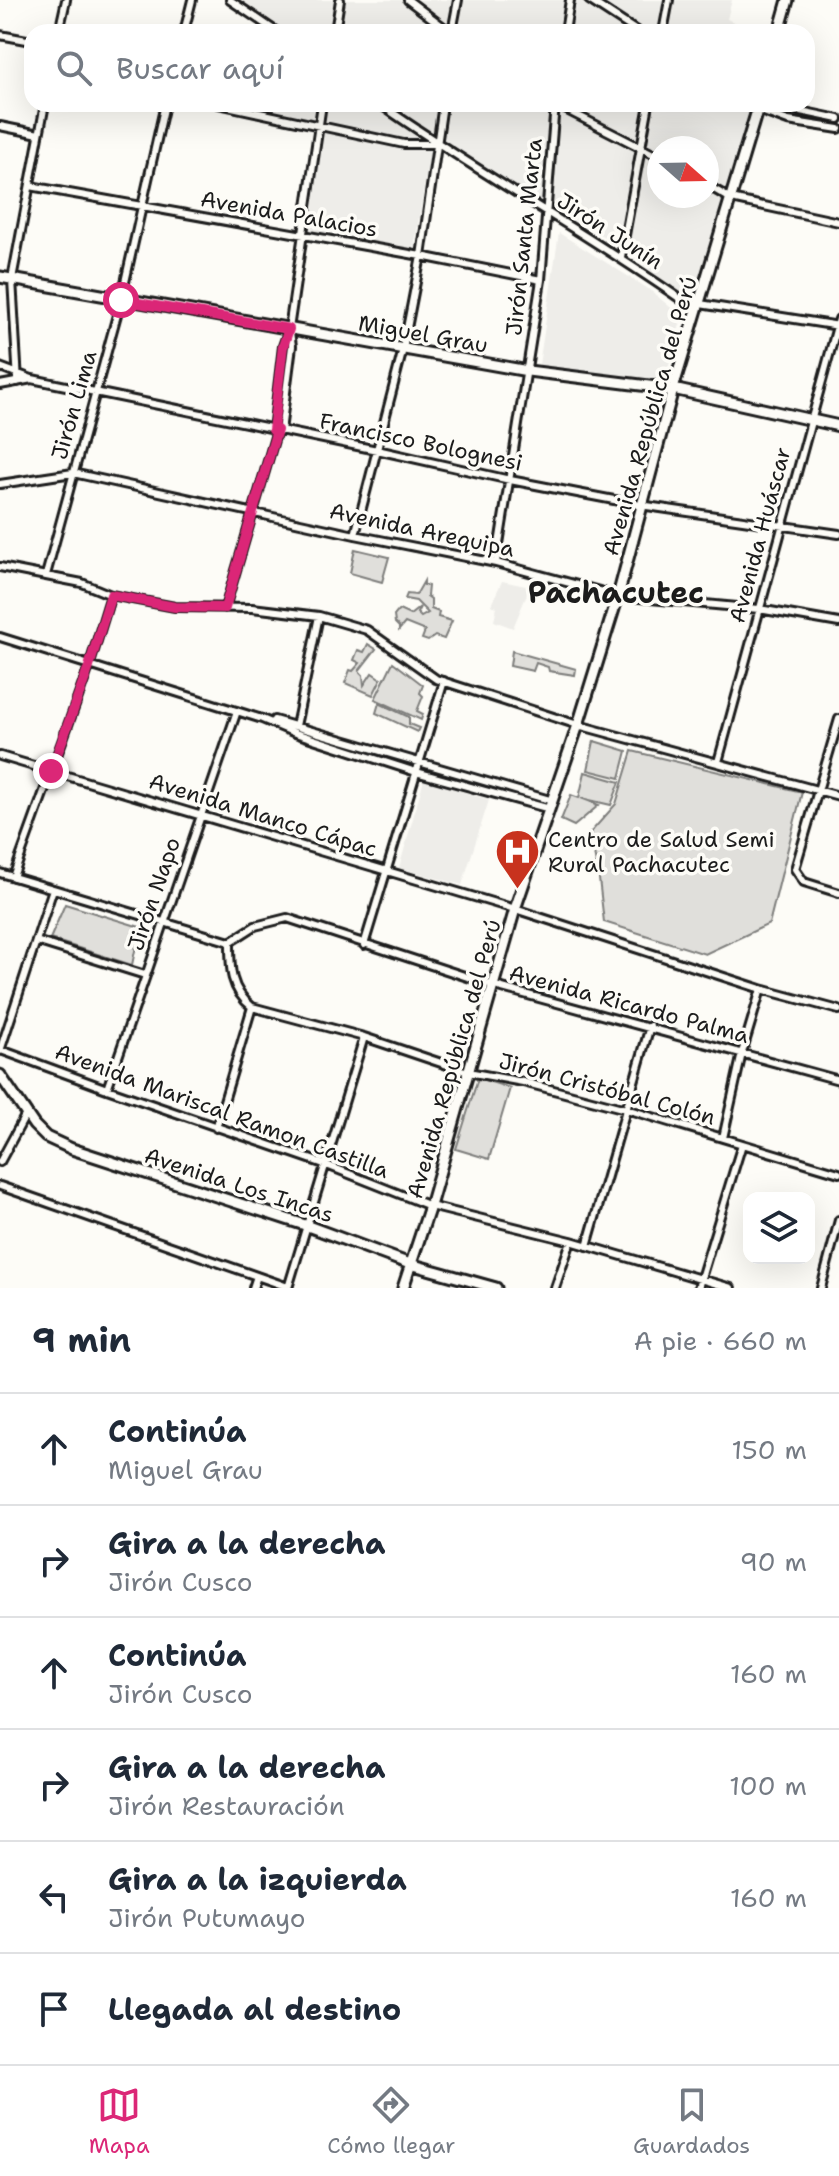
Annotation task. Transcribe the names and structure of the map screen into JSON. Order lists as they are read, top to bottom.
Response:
{
  "streets": {
    "street": [
      "Avenida Palacios",
      "Jirón Junín",
      "Jirón Santa Marta",
      "Miguel Grau",
      "Jirón Lima",
      "Avenida República del Perú",
      "Francisco Bolognesi",
      "Avenida Arequipa",
      "Avenida Huáscar",
      "Avenida Manco Cápac",
      "Jirón Napo",
      "Avenida Ricardo Palma",
      "Jirón Cristóbal Colón",
      "Avenida Mariscal Ramon Castilla",
      "Avenida Los Incas"
    ]
  },
  "crossings": [
    ["Avenida Palacios", "Jirón Santa Marta"],
    ["Avenida Palacios", "Jirón Lima"],
    ["Jirón Junín", "Jirón Santa Marta"],
    ["Jirón Junín", "Avenida República del Perú"],
    ["Jirón Junín", "Avenida Huáscar"],
    ["Jirón Santa Marta", "Miguel Grau"],
    ["Jirón Santa Marta", "Francisco Bolognesi"],
    ["Jirón Santa Marta", "Avenida Arequipa"],
    ["Miguel Grau", "Jirón Lima"],
    ["Miguel Grau", "Avenida República del Perú"],
    ["Miguel Grau", "Avenida Huáscar"],
    ["Jirón Lima", "Francisco Bolognesi"],
    ["Jirón Lima", "Avenida Arequipa"],
    ["Avenida República del Perú", "Francisco Bolognesi"],
    ["Avenida República del Perú", "Avenida Arequipa"],
    ["Avenida República del Perú", "Avenida Manco Cápac"],
    ["Avenida República del Perú", "Avenida Ricardo Palma"],
    ["Avenida República del Perú", "Jirón Cristóbal Colón"],
    ["Avenida República del Perú", "Avenida Mariscal Ramon Castilla"],
    ["Avenida República del Perú", "Avenida Los Incas"],
    ["Francisco Bolognesi", "Avenida Huáscar"],
    ["Avenida Arequipa", "Avenida Huáscar"],
    ["Avenida Manco Cápac", "Jirón Napo"],
    ["Jirón Napo", "Avenida Mariscal Ramon Castilla"]
  ],
  "districts": ["Pachacutec"],
  "places": {
    "hospital": ["Centro de Salud Semi Rural Pachacutec"]
  },
  "north": "right",
  "page": {
    "search": "Buscar aquí",
    "heading": ["9 min", "A pie · 660 m"],
    "list": [
      ["Continúa", "Miguel Grau", "150 m"],
      ["Gira a la derecha", "Jirón Cusco", "90 m"],
      ["Continúa", "Jirón Cusco", "160 m"],
      ["Gira a la derecha", "Jirón Restauración", "100 m"],
      ["Gira a la izquierda", "Jirón Putumayo", "160 m"],
      "Llegada al destino"
    ],
    "nav": ["Mapa", "Cómo llegar", "Guardados"]
  }
}
